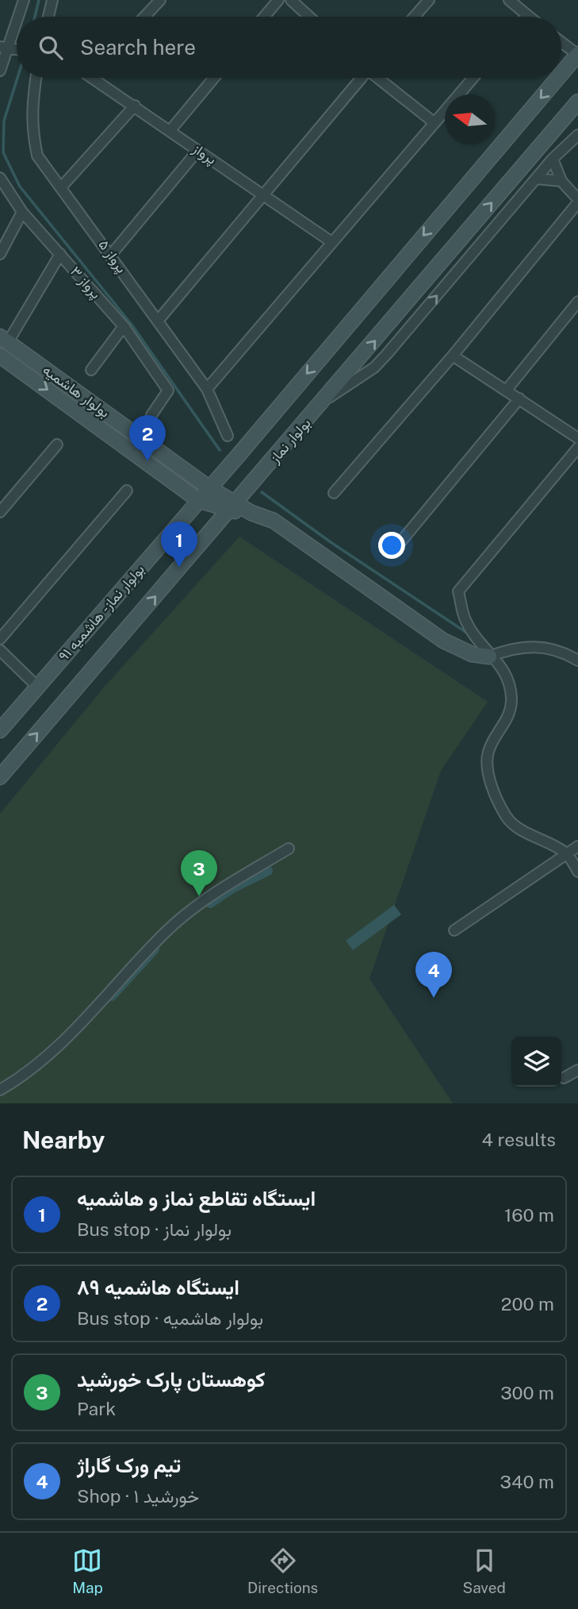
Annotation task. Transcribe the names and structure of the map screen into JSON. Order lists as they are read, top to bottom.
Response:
{
  "streets": {
    "main road": ["بولوار هاشمیه", "بولوار نماز", "بولوار نماز - هاشمیه ۹۱"],
    "street": ["پرواز", "پرواز ۵", "پرواز ۳"]
  },
  "crossings": [
    ["بولوار هاشمیه", "بولوار نماز"],
    ["بولوار هاشمیه", "بولوار نماز - هاشمیه ۹۱"]
  ],
  "north": "left",
  "page": {
    "search": "Search here",
    "pins": [
      "2",
      "1",
      "3",
      "4"
    ],
    "heading": ["Nearby", "4 results"],
    "list": [
      {
        "mark": "1",
        "name": "ایستگاه تقاطع نماز و هاشمیه",
        "note": "Bus stop · بولوار نماز",
        "value": "160 m"
      },
      {
        "mark": "2",
        "name": "ایستگاه هاشمیه ۸۹",
        "note": "Bus stop · بولوار هاشمیه",
        "value": "200 m"
      },
      {
        "mark": "3",
        "name": "کوهستان پارک خورشید",
        "note": "Park",
        "value": "300 m"
      },
      {
        "mark": "4",
        "name": "تیم ورک گاراژ",
        "note": "Shop · خورشید ۱",
        "value": "340 m"
      }
    ],
    "nav": ["Map", "Directions", "Saved"]
  }
}
